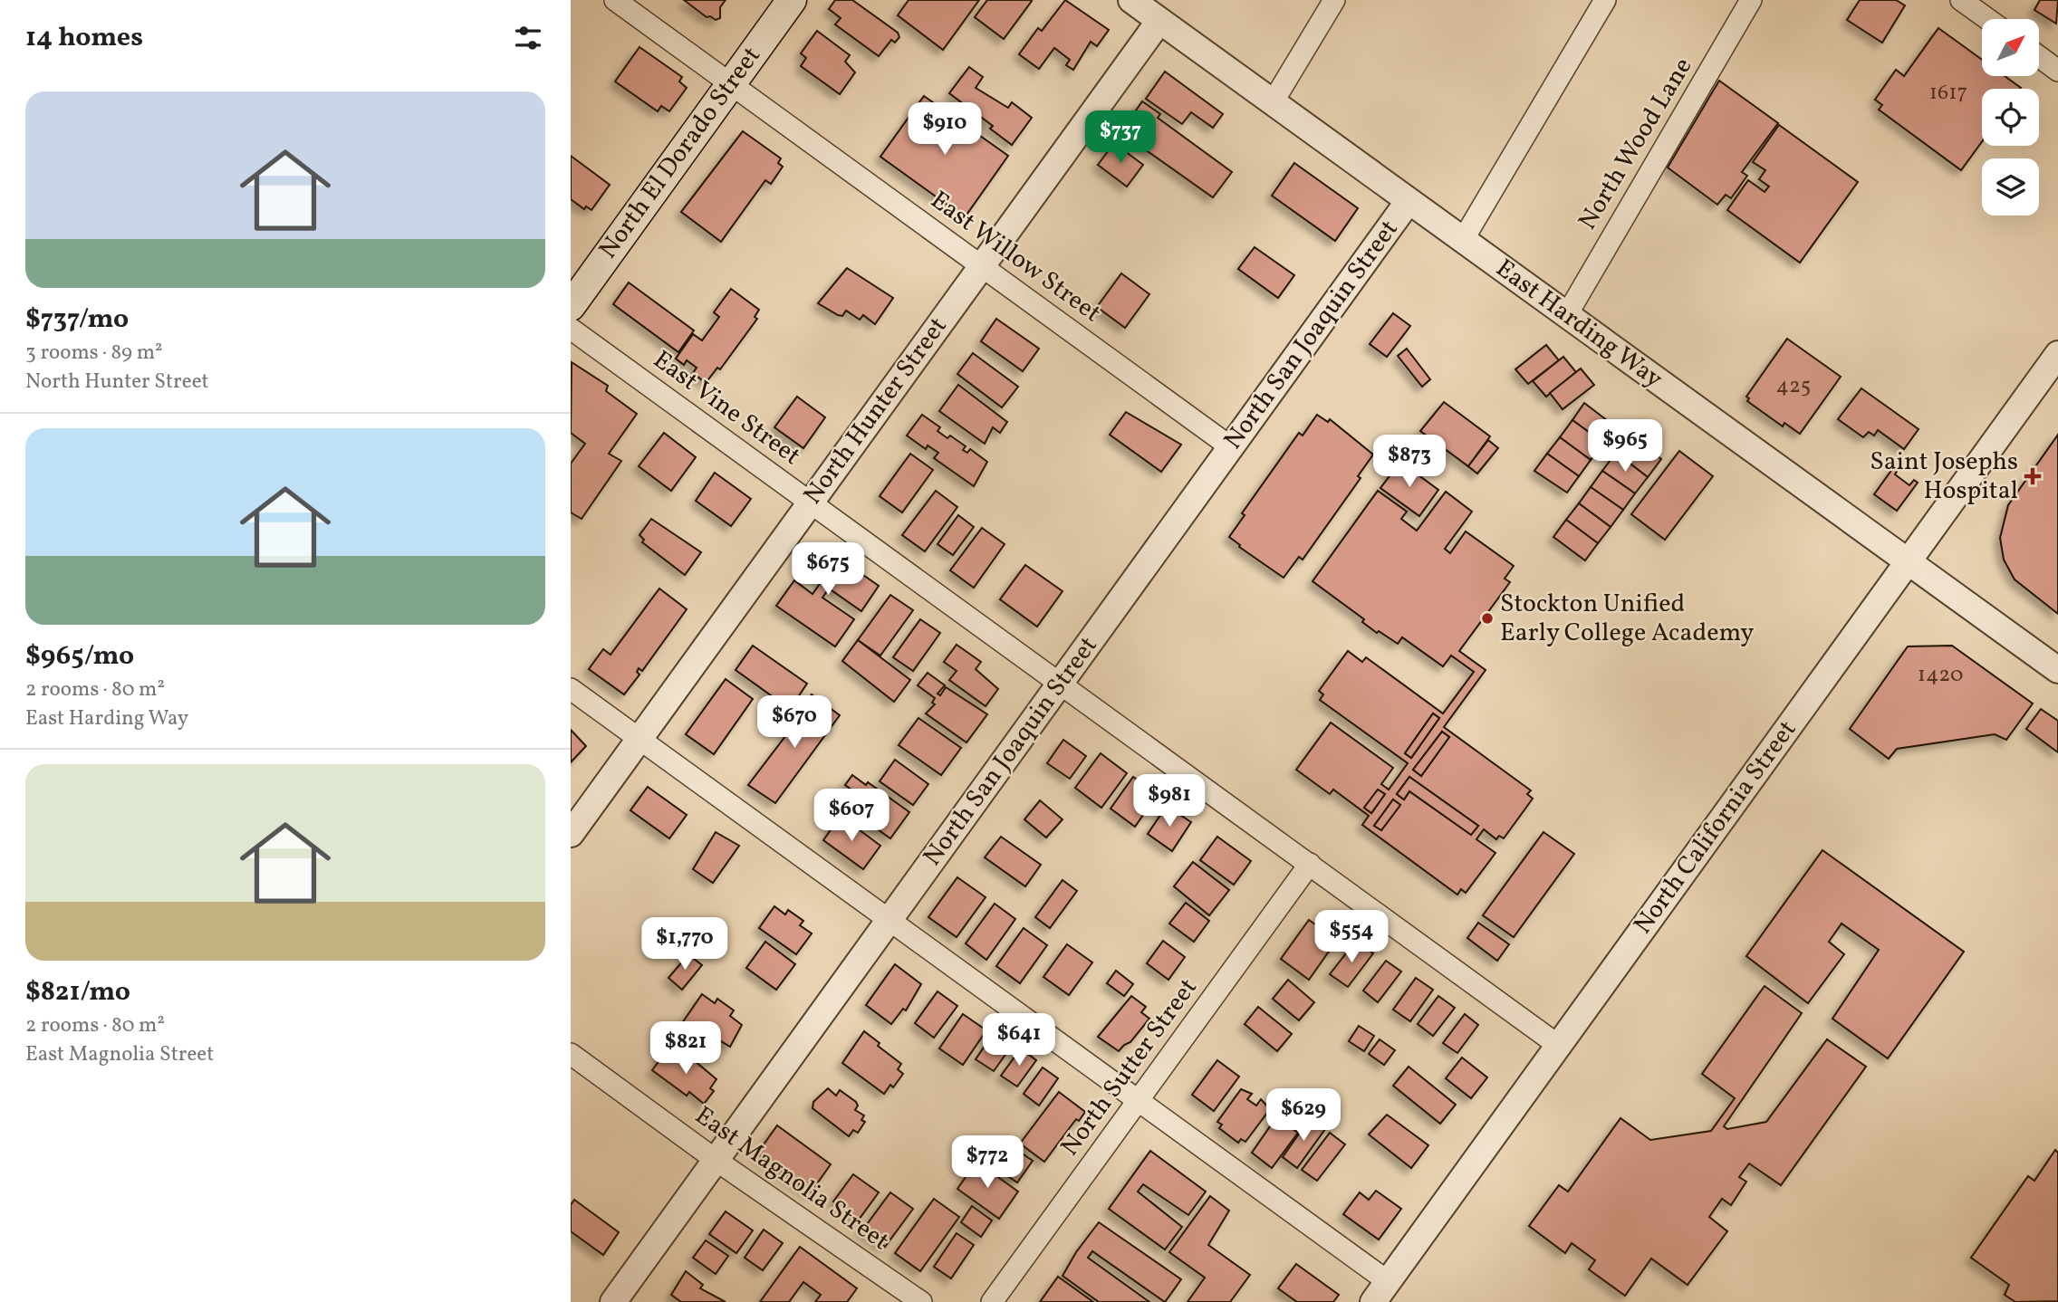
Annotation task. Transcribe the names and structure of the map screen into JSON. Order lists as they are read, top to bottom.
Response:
{
  "streets": {
    "main road": ["North El Dorado Street"],
    "street": [
      "North Wood Lane",
      "East Willow Street",
      "East Harding Way",
      "North San Joaquin Street",
      "East Vine Street",
      "North Hunter Street",
      "North California Street",
      "North Sutter Street",
      "East Magnolia Street"
    ]
  },
  "crossings": [
    ["North Wood Lane", "East Harding Way"],
    ["North El Dorado Street", "East Willow Street"],
    ["East Willow Street", "North San Joaquin Street"],
    ["East Willow Street", "North Hunter Street"],
    ["East Harding Way", "North San Joaquin Street"],
    ["East Harding Way", "North Hunter Street"],
    ["East Harding Way", "North California Street"],
    ["North San Joaquin Street", "East Vine Street"],
    ["North San Joaquin Street", "East Magnolia Street"],
    ["East Vine Street", "North Hunter Street"],
    ["East Vine Street", "North California Street"],
    ["East Vine Street", "North Sutter Street"]
  ],
  "places": {
    "health": ["Saint Josephs Hospital"],
    "other": ["Stockton Unified Early College Academy"]
  },
  "house_numbers": ["1617", "425", "1420"],
  "north": "top right",
  "page": {
    "heading": "14 homes",
    "list": [
      {
        "name": "$737/mo",
        "note": "3 rooms · 89 m² · North Hunter Street"
      },
      {
        "name": "$965/mo",
        "note": "2 rooms · 80 m² · East Harding Way"
      },
      {
        "name": "$821/mo",
        "note": "2 rooms · 80 m² · East Magnolia Street"
      }
    ],
    "price": [
      "$910",
      "$737",
      "$965",
      "$873",
      "$675",
      "$670",
      "$981",
      "$607",
      "$554",
      "$1,770",
      "$641",
      "$821",
      "$629",
      "$772"
    ]
  }
}
